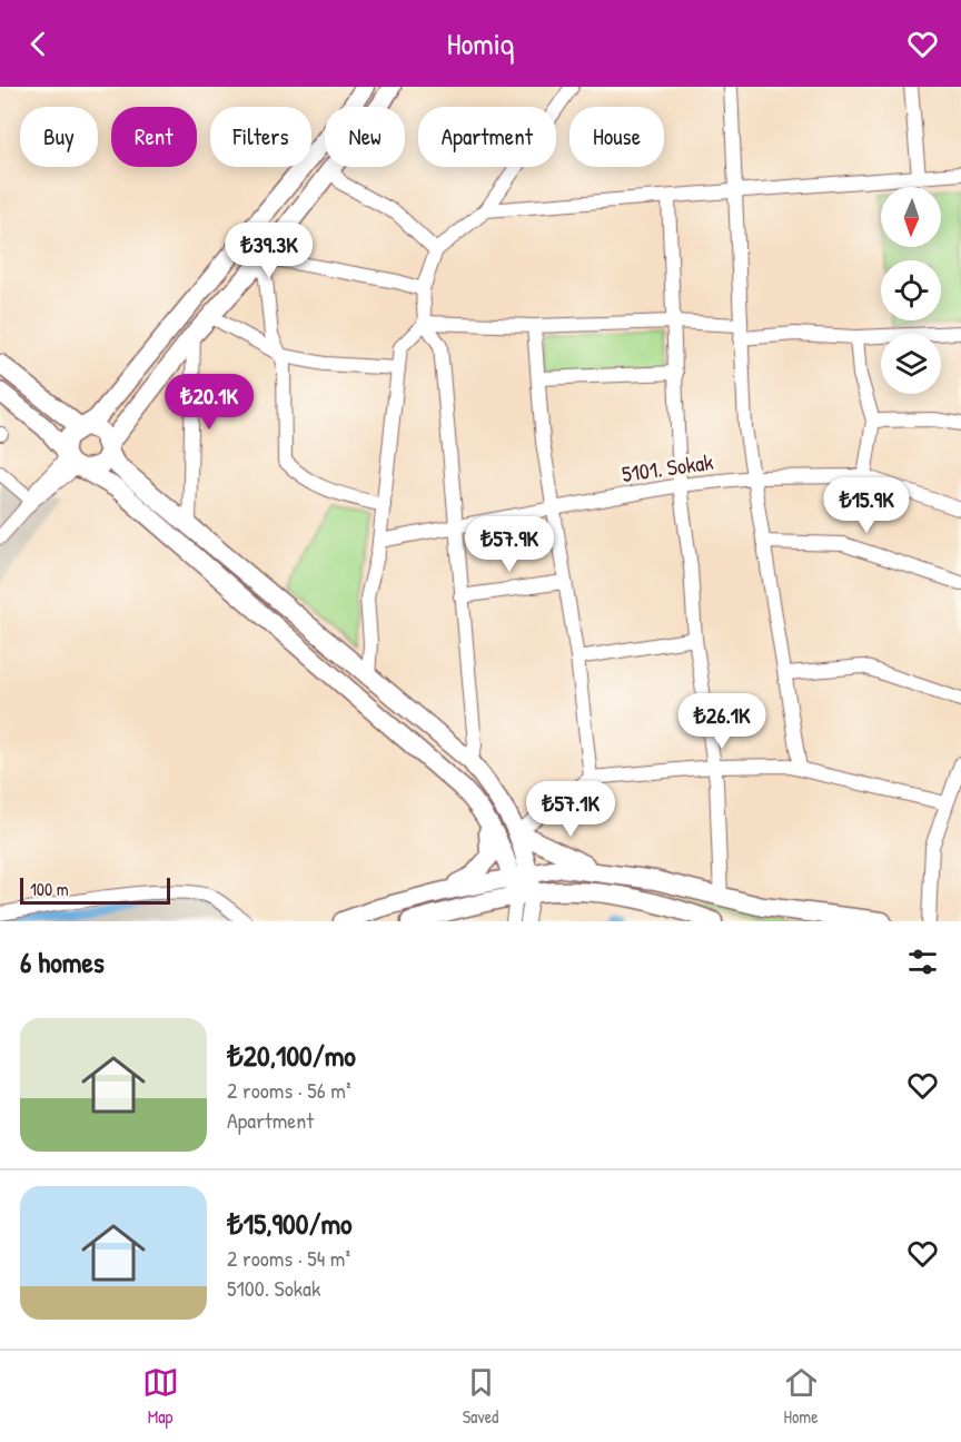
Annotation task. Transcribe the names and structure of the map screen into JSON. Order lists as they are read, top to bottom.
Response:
{
  "streets": {
    "street": ["5101. Sokak"]
  },
  "scale_bar": "100 m",
  "north": "bottom",
  "page": {
    "header": "Homiq",
    "chip": [
      "Buy",
      "Rent",
      "Filters",
      "New",
      "Apartment",
      "House"
    ],
    "price": [
      "₺39.3K",
      "₺20.1K",
      "₺15.9K",
      "₺57.9K",
      "₺26.1K",
      "₺57.1K"
    ],
    "scale": "100 m",
    "heading": "6 homes",
    "list": [
      {
        "name": "₺20,100/mo",
        "note": "2 rooms · 56 m² · Apartment"
      },
      {
        "name": "₺15,900/mo",
        "note": "2 rooms · 54 m² · 5100. Sokak"
      }
    ],
    "tabs": ["Map", "Saved", "Home"]
  }
}
